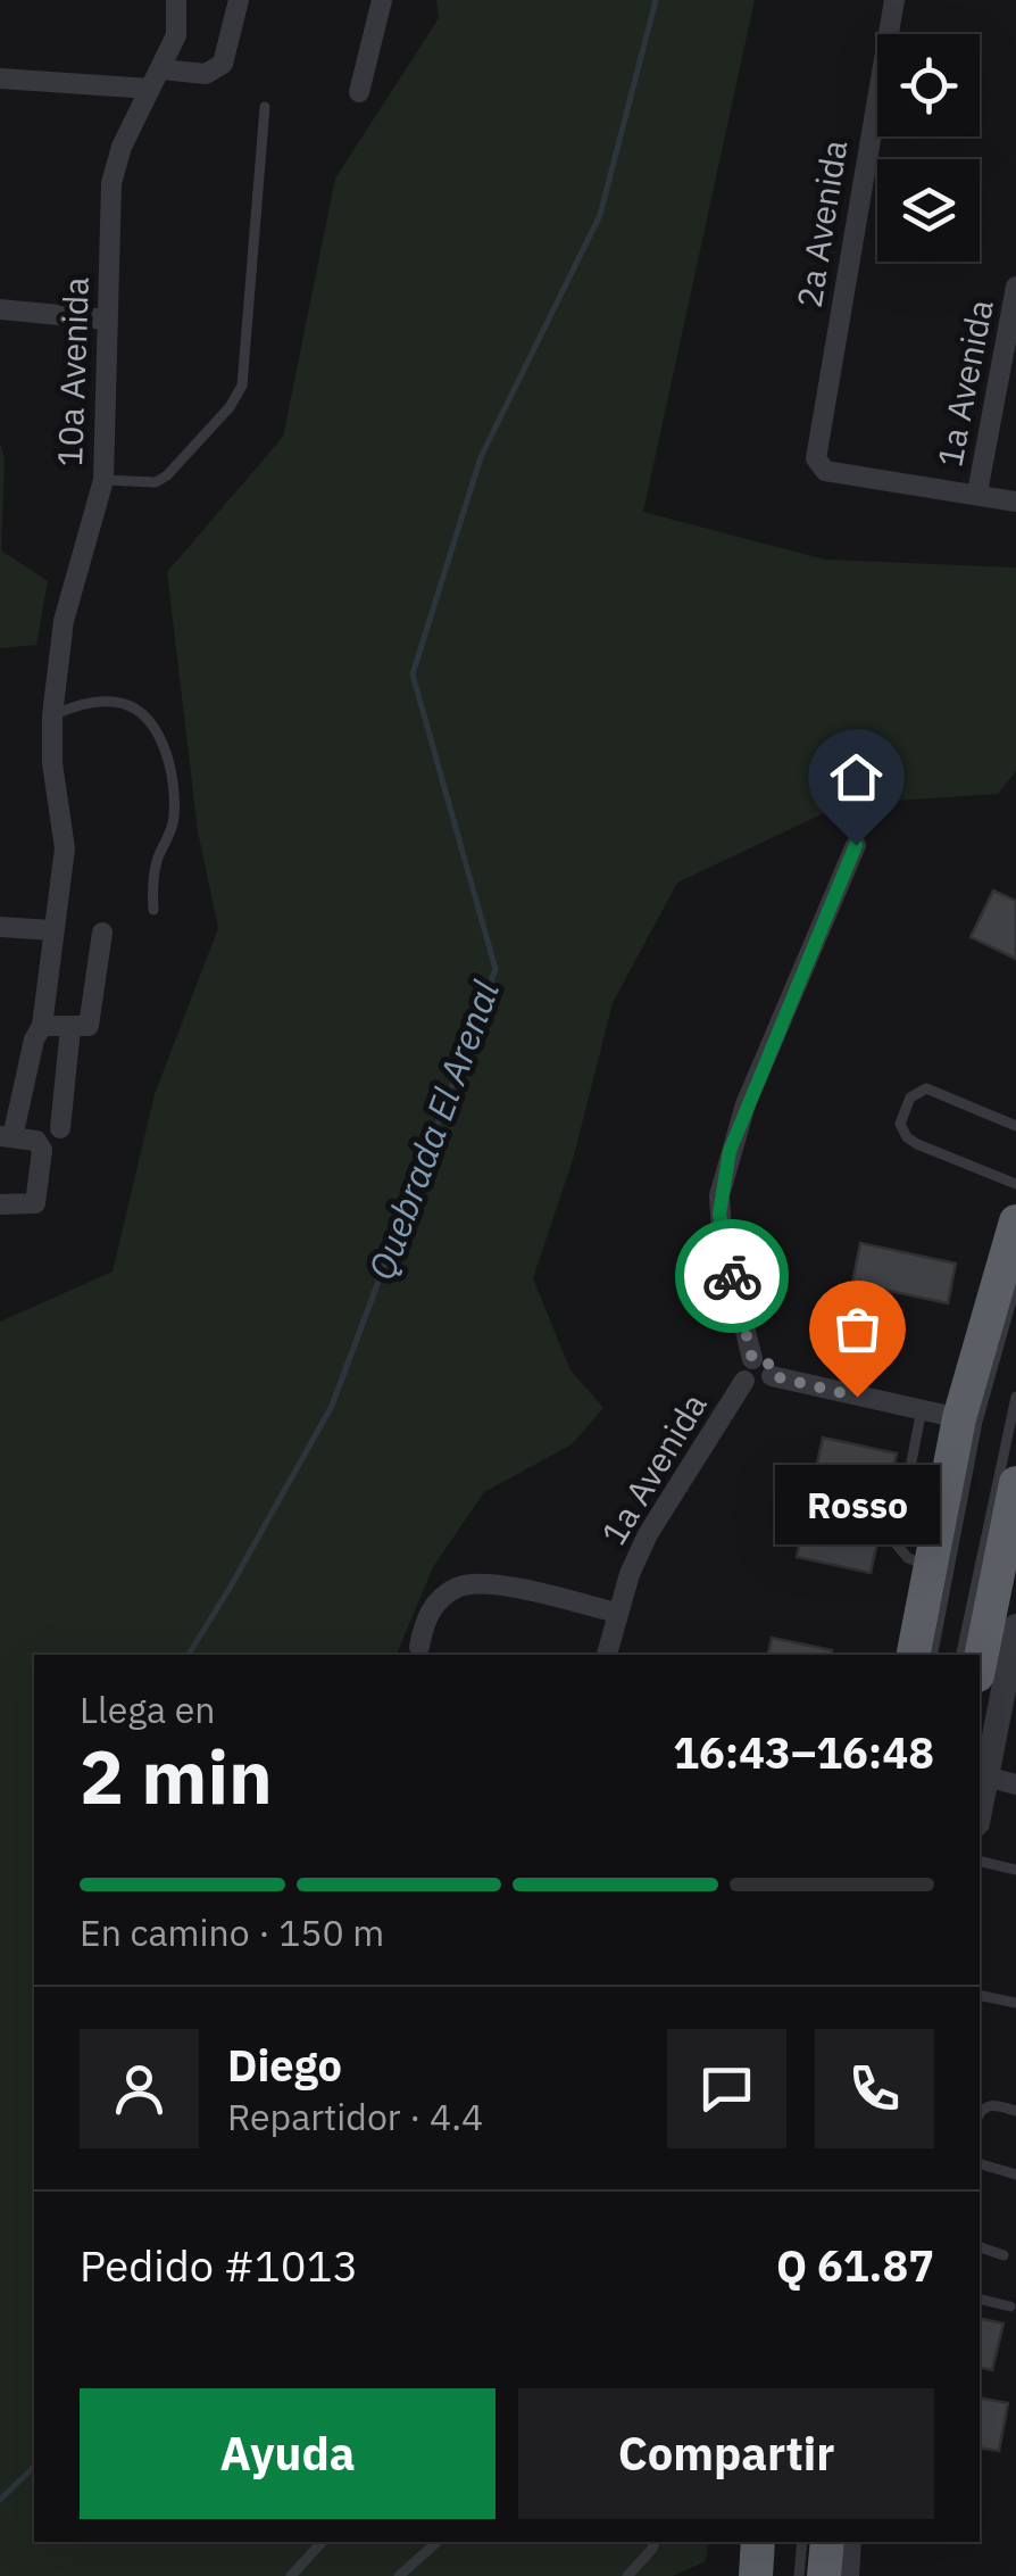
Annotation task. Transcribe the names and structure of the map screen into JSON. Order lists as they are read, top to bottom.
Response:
{
  "streets": {
    "street": ["2a Avenida", "10a Avenida", "1a Avenida"]
  },
  "crossings": [
    ["2a Avenida", "1a Avenida"]
  ],
  "water": ["Quebrada El Arenal"],
  "places": ["Rosso"],
  "page": {
    "bubble": "Rosso",
    "heading": ["2 min", "Llega en", "16:43–16:48"],
    "panel": [
      "Diego",
      "Repartidor · 4.4",
      "Pedido #1013",
      "Q 61.87"
    ],
    "bar": "En camino · 150 m",
    "buttons": ["Ayuda", "Compartir"]
  }
}
